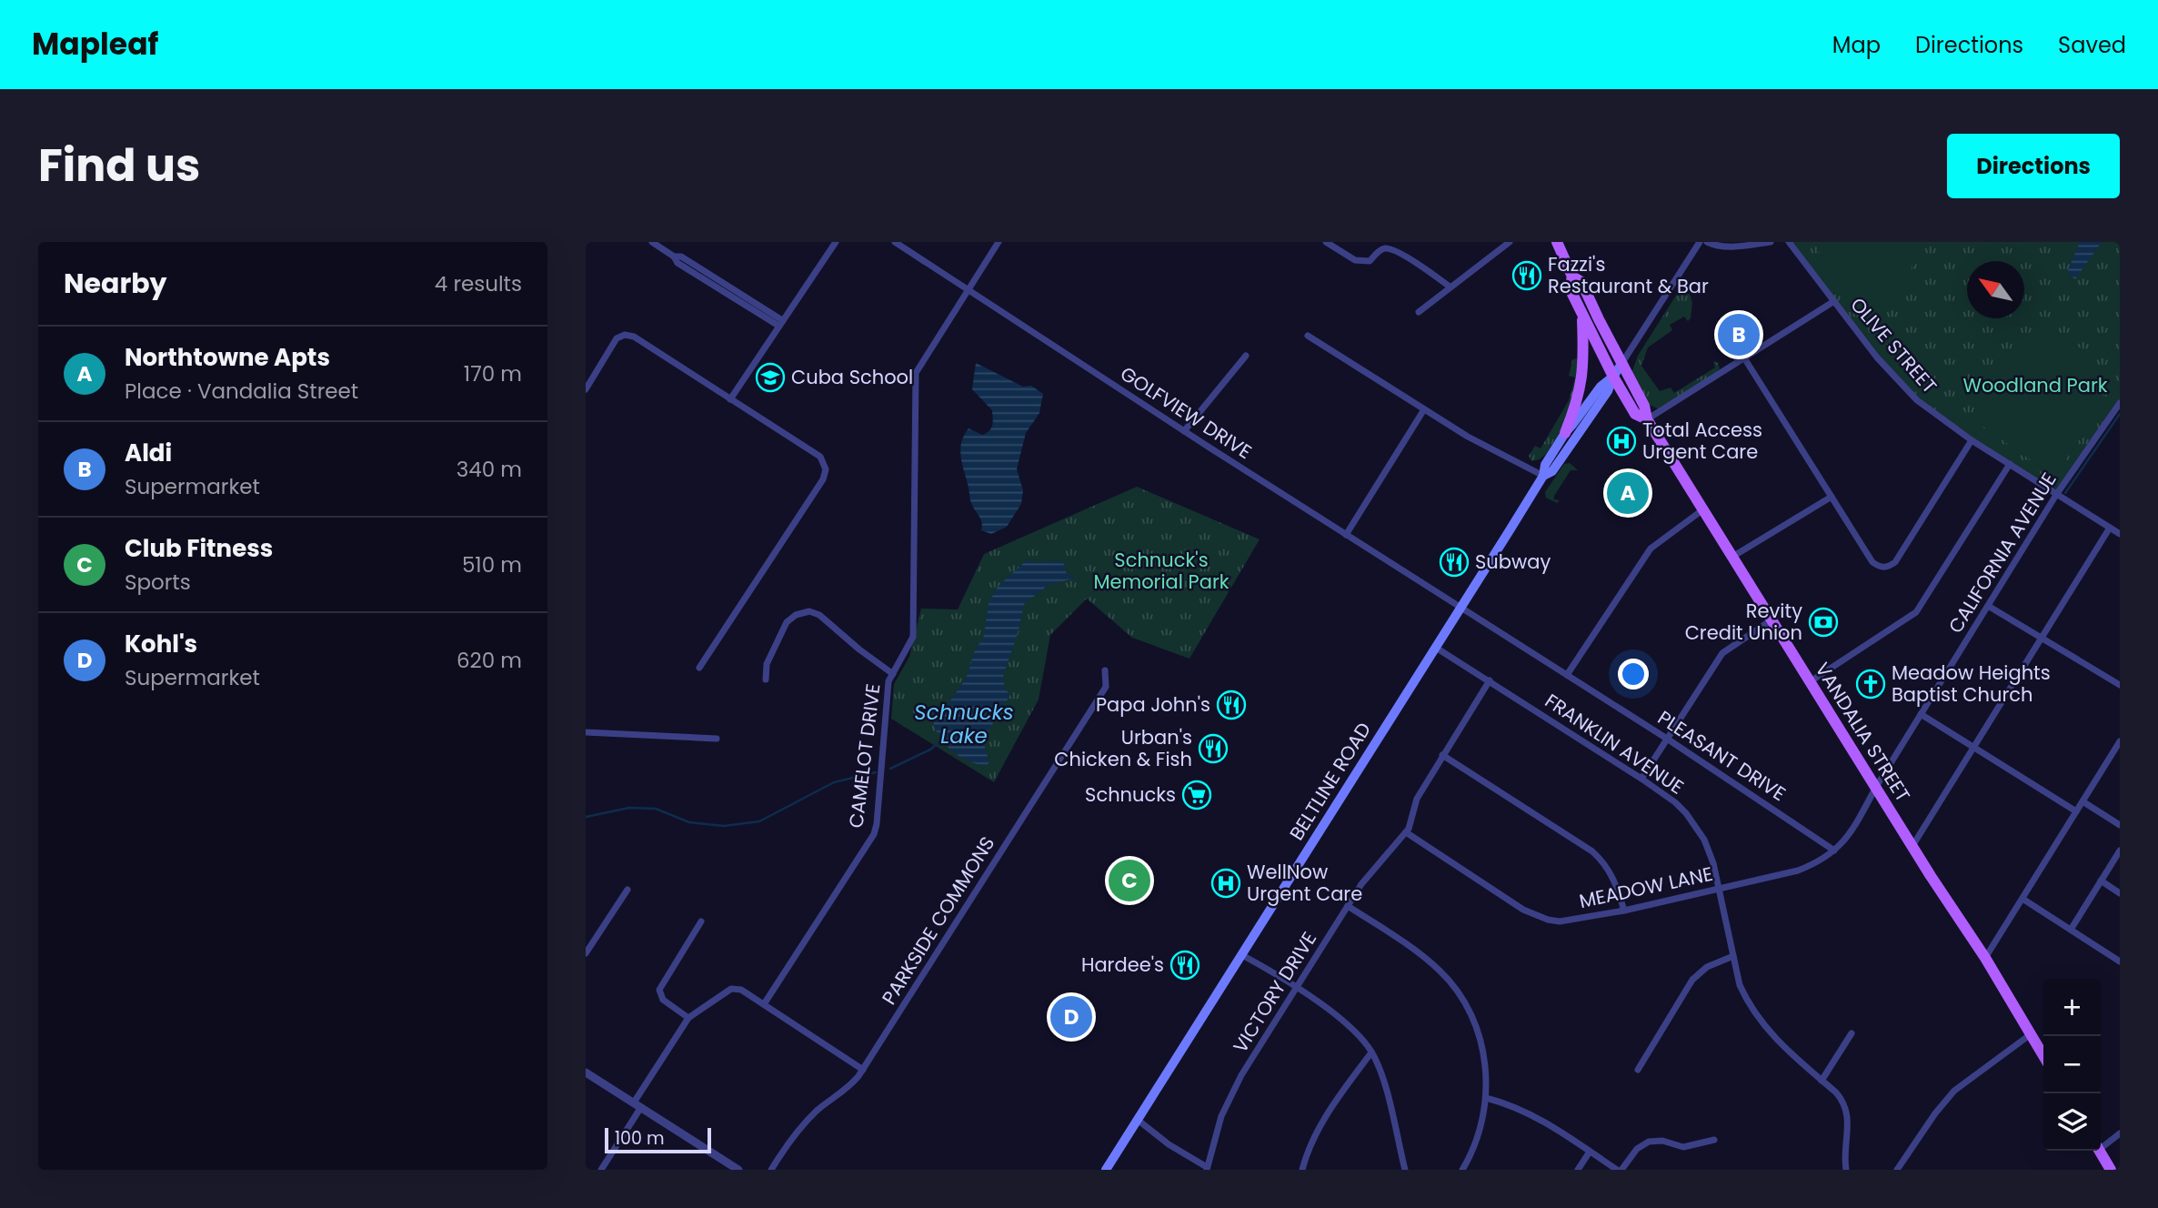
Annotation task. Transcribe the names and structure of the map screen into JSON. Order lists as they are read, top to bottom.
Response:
{
  "streets": {
    "main road": ["VANDALIA STREET", "BELTLINE ROAD"],
    "street": [
      "OLIVE STREET",
      "GOLFVIEW DRIVE",
      "CALIFORNIA AVENUE",
      "FRANKLIN AVENUE",
      "CAMELOT DRIVE",
      "PLEASANT DRIVE",
      "MEADOW LANE",
      "PARKSIDE COMMONS",
      "VICTORY DRIVE"
    ]
  },
  "crossings": [
    ["OLIVE STREET", "CALIFORNIA AVENUE"],
    ["GOLFVIEW DRIVE", "CAMELOT DRIVE"],
    ["GOLFVIEW DRIVE", "PLEASANT DRIVE"],
    ["GOLFVIEW DRIVE", "BELTLINE ROAD"],
    ["CALIFORNIA AVENUE", "VANDALIA STREET"],
    ["CALIFORNIA AVENUE", "MEADOW LANE"],
    ["VANDALIA STREET", "BELTLINE ROAD"],
    ["VANDALIA STREET", "MEADOW LANE"],
    ["FRANKLIN AVENUE", "BELTLINE ROAD"],
    ["FRANKLIN AVENUE", "MEADOW LANE"],
    ["FRANKLIN AVENUE", "VICTORY DRIVE"],
    ["PLEASANT DRIVE", "BELTLINE ROAD"],
    ["PLEASANT DRIVE", "MEADOW LANE"],
    ["MEADOW LANE", "VICTORY DRIVE"]
  ],
  "water": ["Schnucks Lake"],
  "parks": ["Woodland Park", "Schnuck's Memorial Park"],
  "places": {
    "restaurant": [
      "Fazzi's Restaurant & Bar",
      "Subway",
      "Papa John's",
      "Urban's Chicken & Fish",
      "Hardee's"
    ],
    "school or university": ["Cuba School"],
    "hospital": ["Total Access Urgent Care", "WellNow Urgent Care"],
    "bank": ["Revity Credit Union"],
    "church": ["Meadow Heights Baptist Church"],
    "supermarket": ["Schnucks"]
  },
  "scale_bar": "100 m",
  "north": "top left",
  "page": {
    "header": "Mapleaf",
    "nav": ["Map", "Directions", "Saved"],
    "title": "Find us",
    "buttons": "Directions",
    "heading": ["Nearby", "4 results"],
    "pins": [
      "B",
      "A",
      "C",
      "D"
    ],
    "list": [
      {
        "mark": "A",
        "name": "Northtowne Apts",
        "note": "Place · Vandalia Street",
        "value": "170 m"
      },
      {
        "mark": "B",
        "name": "Aldi",
        "note": "Supermarket",
        "value": "340 m"
      },
      {
        "mark": "C",
        "name": "Club Fitness",
        "note": "Sports",
        "value": "510 m"
      },
      {
        "mark": "D",
        "name": "Kohl's",
        "note": "Supermarket",
        "value": "620 m"
      }
    ],
    "map_buttons": ["+", "−"],
    "scale": "100 m"
  }
}
